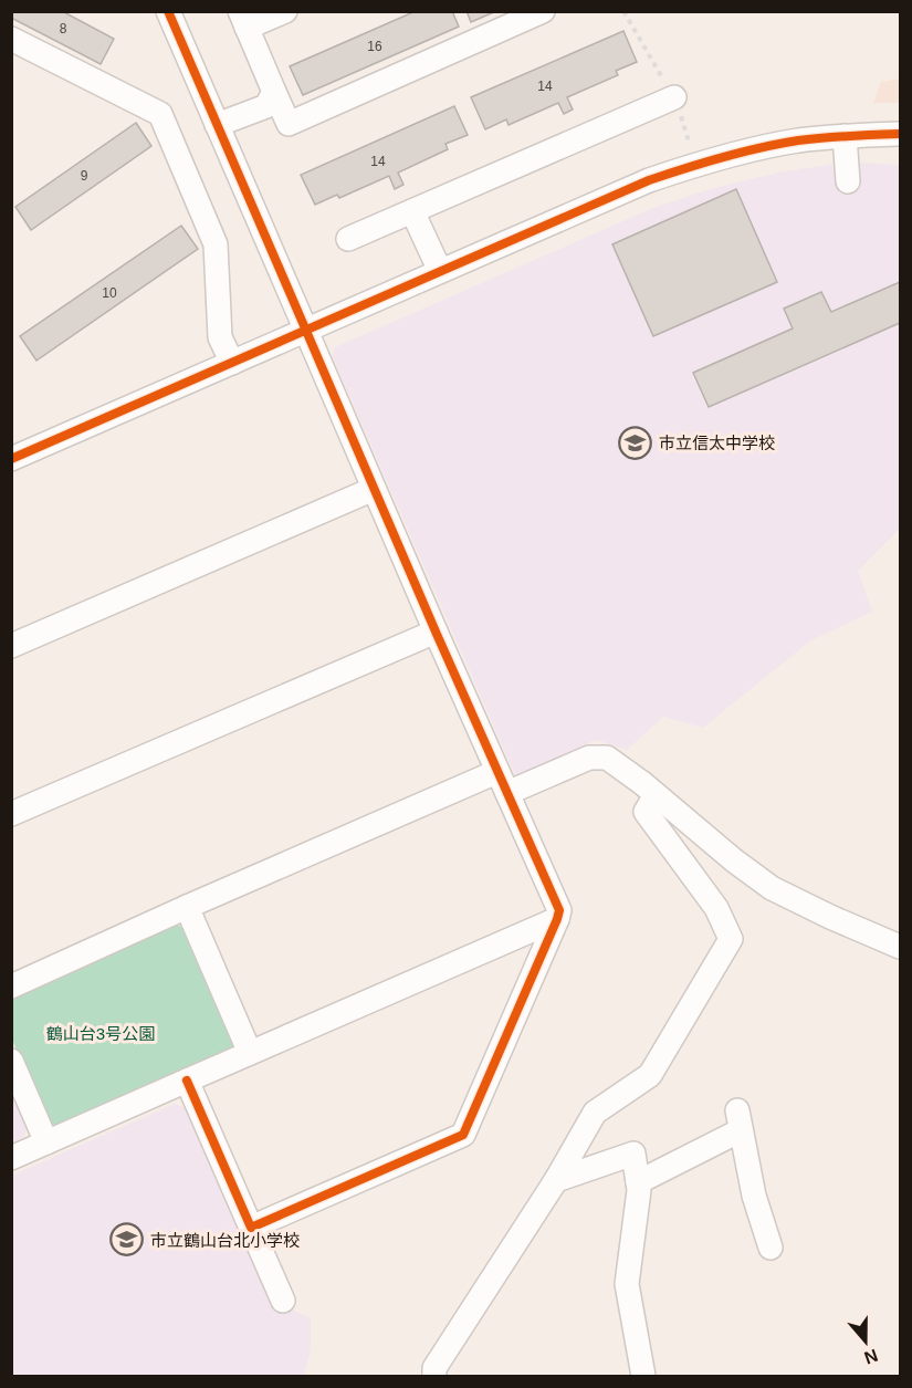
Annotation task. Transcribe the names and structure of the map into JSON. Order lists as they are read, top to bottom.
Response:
{
  "parks": ["鶴山台3号公園"],
  "places": {
    "school or university": ["市立信太中学校", "市立鶴山台北小学校"]
  },
  "house_numbers": [
    "8",
    "16",
    "14",
    "14",
    "9",
    "10"
  ],
  "north": "bottom"
}
